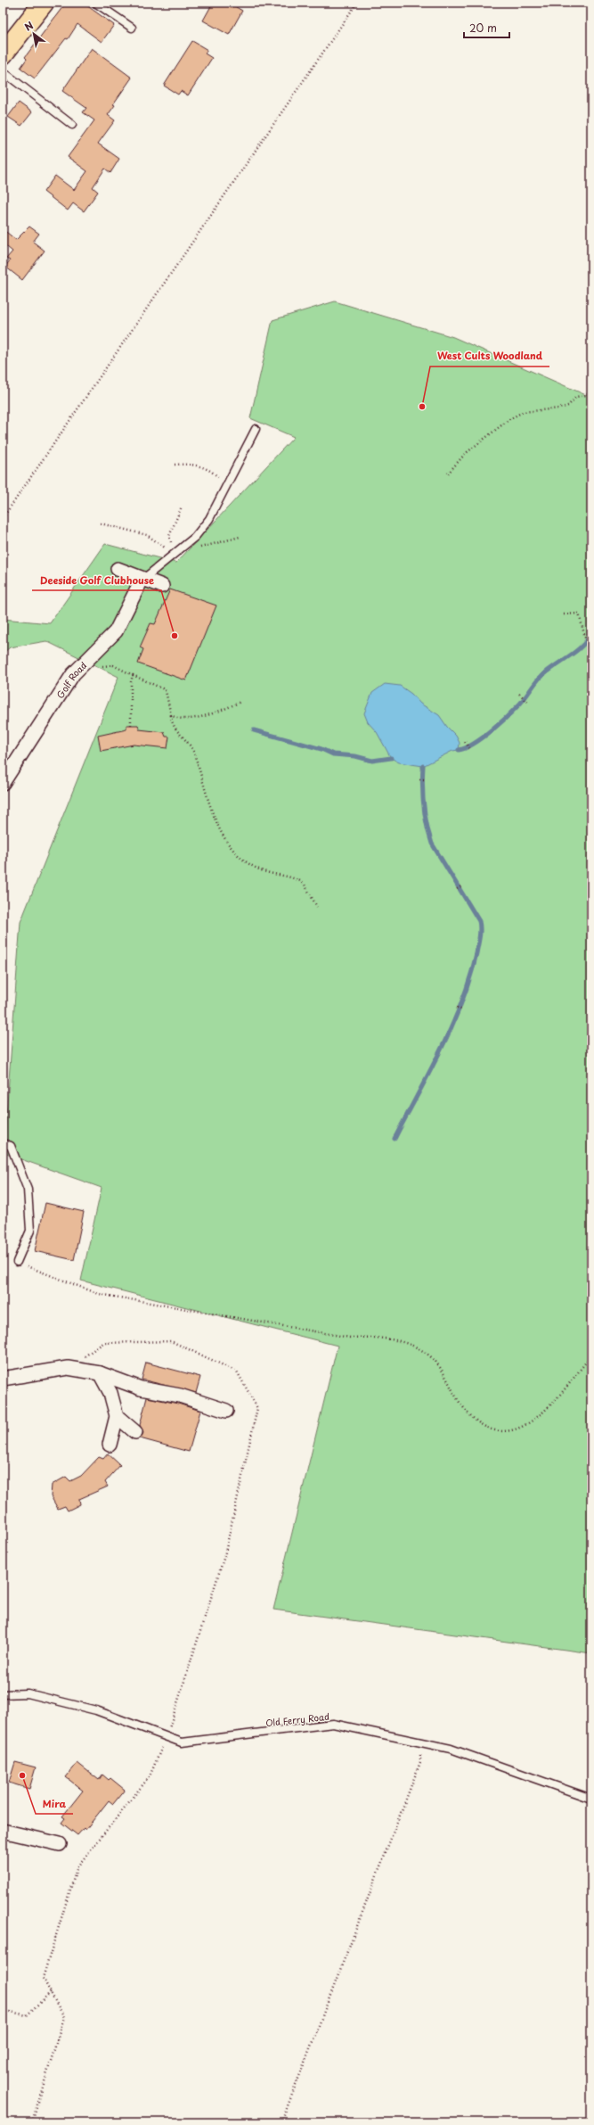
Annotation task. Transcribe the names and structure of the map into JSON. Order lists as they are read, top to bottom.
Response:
{
  "streets": {
    "street": ["Golf Road"],
    "lane": ["Old Ferry Road"]
  },
  "places": ["West Cults Woodland", "Deeside Golf Clubhouse", "Mira"],
  "scale_bar": "20 m",
  "north": "top left"
}
